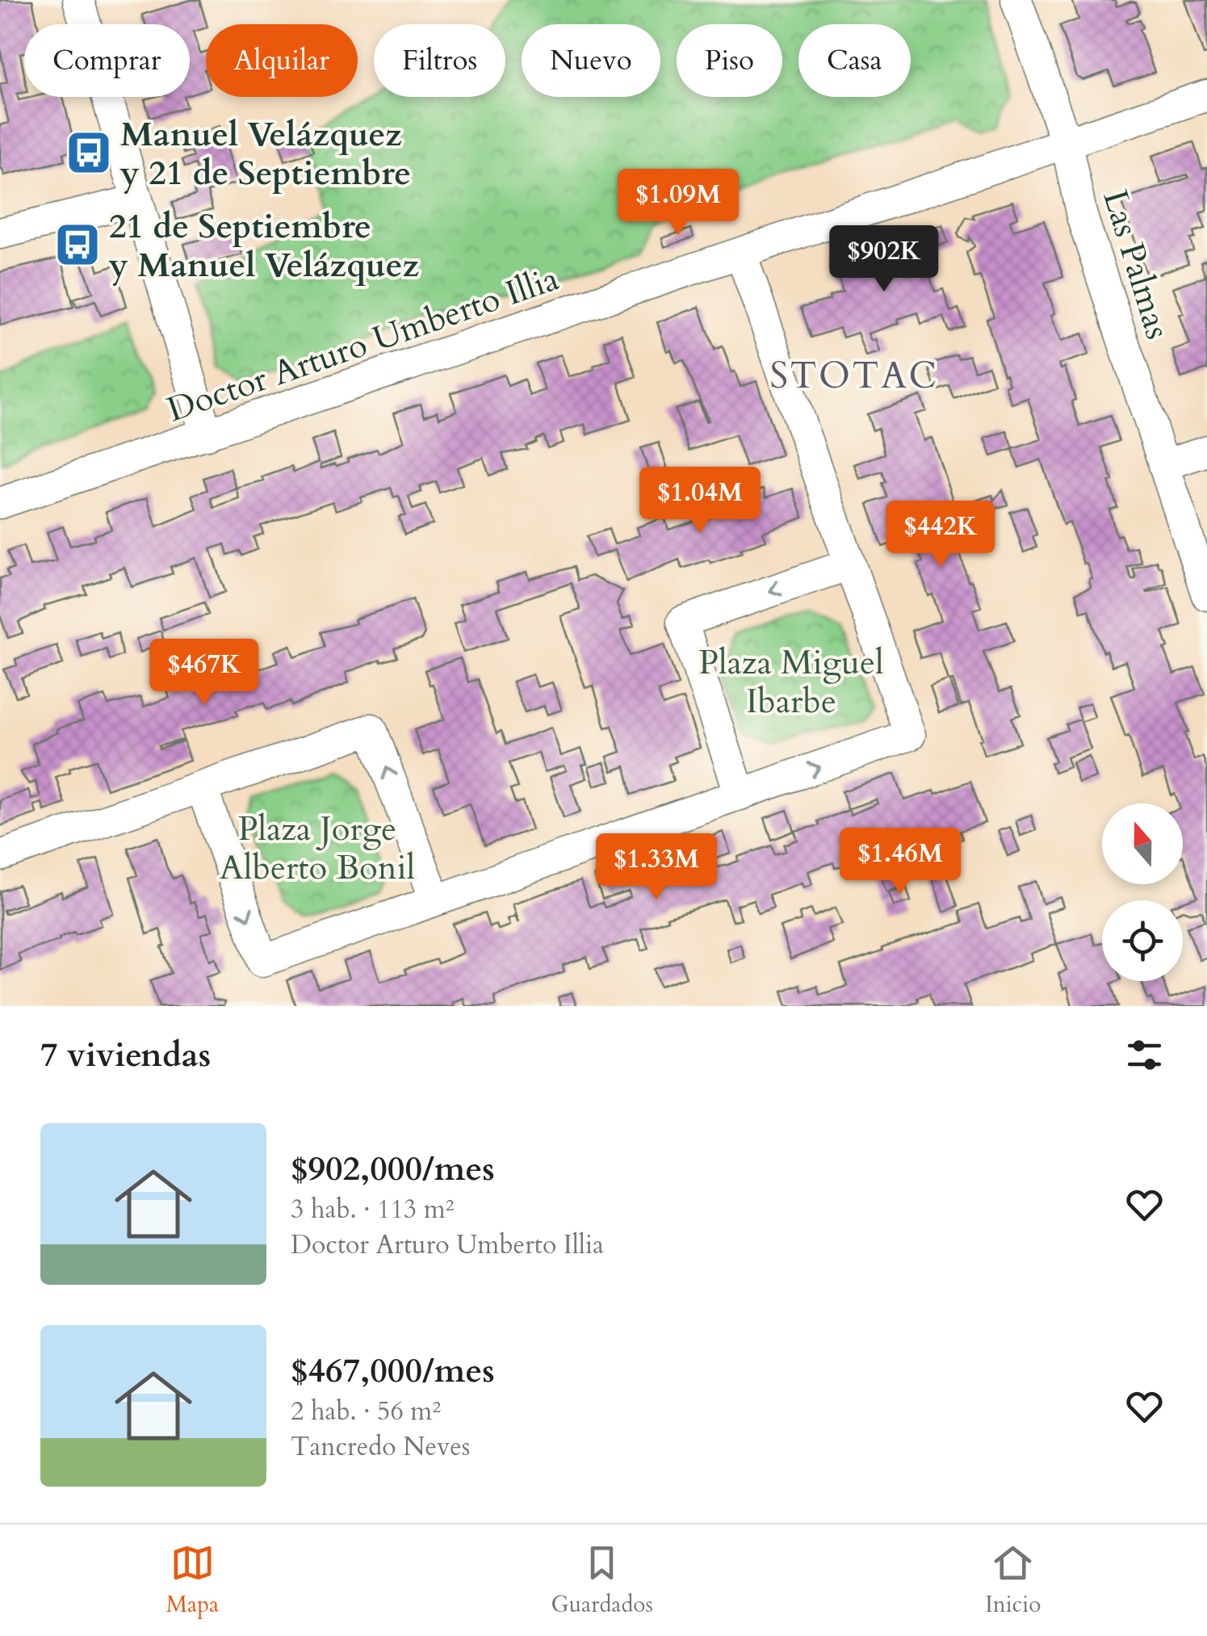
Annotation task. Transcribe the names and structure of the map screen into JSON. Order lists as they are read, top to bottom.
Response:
{
  "streets": {
    "street": ["Las Palmas", "Doctor Arturo Umberto Illia"]
  },
  "crossings": [
    ["Las Palmas", "Doctor Arturo Umberto Illia"]
  ],
  "districts": ["STOTAC"],
  "parks": ["Plaza Miguel Ibarbe", "Plaza Jorge Alberto Bonil"],
  "places": {
    "bus stop": ["Manuel Velázquez y 21 de Septiembre", "21 de Septiembre y Manuel Velázquez"]
  },
  "north": "top",
  "page": {
    "chip": [
      "Comprar",
      "Alquilar",
      "Filtros",
      "Nuevo",
      "Piso",
      "Casa"
    ],
    "price": [
      "$1.09M",
      "$902K",
      "$1.04M",
      "$442K",
      "$467K",
      "$1.46M",
      "$1.33M"
    ],
    "heading": "7 viviendas",
    "list": [
      {
        "name": "$902,000/mes",
        "note": "3 hab. · 113 m² · Doctor Arturo Umberto Illia"
      },
      {
        "name": "$467,000/mes",
        "note": "2 hab. · 56 m² · Tancredo Neves"
      }
    ],
    "tabs": ["Mapa", "Guardados", "Inicio"]
  }
}
